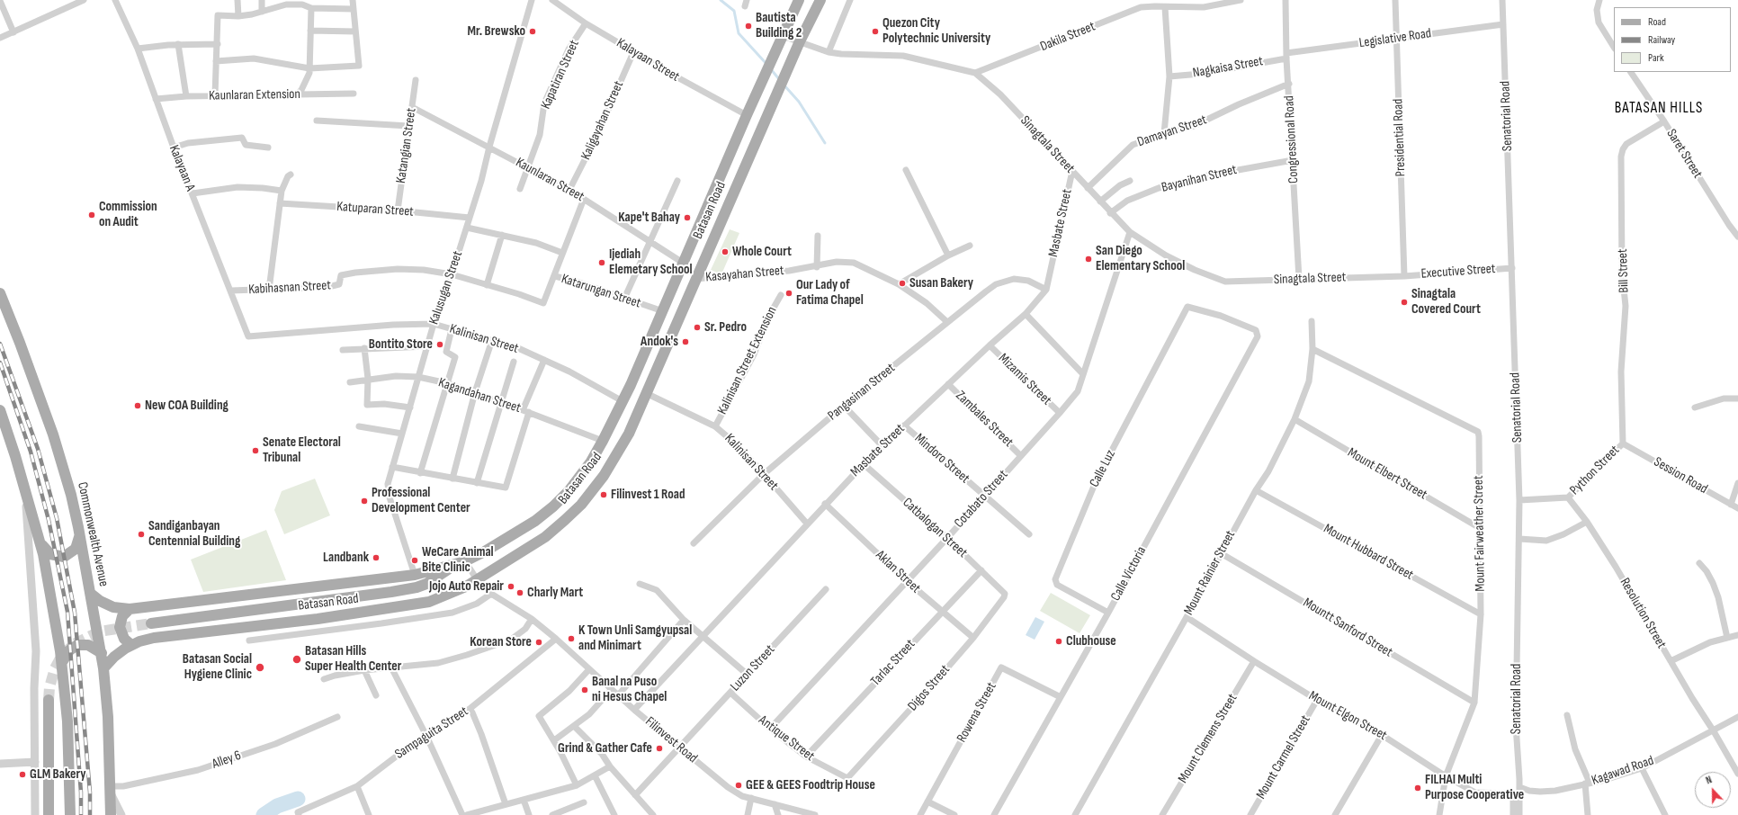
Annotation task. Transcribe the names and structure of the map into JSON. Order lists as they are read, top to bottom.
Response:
{
  "streets": {
    "main road": ["Batasan Road", "Commonwealth Avenue"],
    "street": [
      "Dakila Street",
      "Legislative Road",
      "Kalayaan Street",
      "Nagkaisa Street",
      "Kapatiran Street",
      "Kaunlaran Extension",
      "Senatorial Road",
      "Kaligayahan Street",
      "Damayan Street",
      "Presidential Road",
      "Congressional Road",
      "Sinagtala Street",
      "Katangian Street",
      "Saret Street",
      "Kalayaan A",
      "Bayanihan Street",
      "Kaunlaran Street",
      "Katuparan Street",
      "Masbate Street",
      "Bill Street",
      "Executive Street",
      "Kasayahan Street",
      "Kabihasnan Street",
      "Kalusugan Street",
      "Katarungan Street",
      "Kalinisan Street",
      "Kalinisan Street Extension",
      "Mizamis Street",
      "Pangasinan Street",
      "Kagandahan Street",
      "Zambales Street",
      "Mindoro Street",
      "Calle Luz",
      "Python Street",
      "Mount Elbert Street",
      "Session Road",
      "Cotabato Street",
      "Catbalogan Street",
      "Mount Fairweather Street",
      "Mount Hubbard Street",
      "Aklan Street",
      "Mount Rainier Street",
      "Calle Victoria",
      "Resolution Street",
      "Mountt Sanford Street",
      "Tarlac Street",
      "Luzon Street",
      "Digos Street",
      "Rowena Street",
      "Mount Elgon Street",
      "Sampaguita Street",
      "Antique Street",
      "Mount Clemens Street",
      "Filinvest Road",
      "Mount Carmel Street",
      "Alley 6",
      "Kagawad Road"
    ]
  },
  "crossings": [
    ["Dakila Street", "Sinagtala Street"],
    ["Legislative Road", "Nagkaisa Street"],
    ["Legislative Road", "Senatorial Road"],
    ["Legislative Road", "Presidential Road"],
    ["Legislative Road", "Congressional Road"],
    ["Kalayaan Street", "Kapatiran Street"],
    ["Kalayaan Street", "Kaligayahan Street"],
    ["Kalayaan Street", "Batasan Road"],
    ["Nagkaisa Street", "Congressional Road"],
    ["Kapatiran Street", "Kaunlaran Street"],
    ["Kaunlaran Extension", "Kalayaan A"],
    ["Senatorial Road", "Executive Street"],
    ["Senatorial Road", "Kagawad Road"],
    ["Kaligayahan Street", "Kaunlaran Street"],
    ["Damayan Street", "Congressional Road"],
    ["Damayan Street", "Sinagtala Street"],
    ["Presidential Road", "Sinagtala Street"],
    ["Presidential Road", "Executive Street"],
    ["Congressional Road", "Sinagtala Street"],
    ["Congressional Road", "Bayanihan Street"],
    ["Sinagtala Street", "Bayanihan Street"],
    ["Sinagtala Street", "Batasan Road"],
    ["Sinagtala Street", "Masbate Street"],
    ["Sinagtala Street", "Executive Street"],
    ["Sinagtala Street", "Cotabato Street"],
    ["Katangian Street", "Kaunlaran Street"],
    ["Katangian Street", "Katuparan Street"],
    ["Saret Street", "Bill Street"],
    ["Kalayaan A", "Kabihasnan Street"],
    ["Kalayaan A", "Kalinisan Street"],
    ["Kaunlaran Street", "Batasan Road"],
    ["Kaunlaran Street", "Kalusugan Street"],
    ["Katuparan Street", "Kalusugan Street"],
    ["Batasan Road", "Kasayahan Street"],
    ["Batasan Road", "Kalusugan Street"],
    ["Batasan Road", "Katarungan Street"],
    ["Batasan Road", "Kalinisan Street"],
    ["Batasan Road", "Kagandahan Street"],
    ["Batasan Road", "Commonwealth Avenue"],
    ["Batasan Road", "Filinvest Road"],
    ["Masbate Street", "Kalinisan Street"],
    ["Masbate Street", "Mizamis Street"],
    ["Masbate Street", "Pangasinan Street"],
    ["Masbate Street", "Zambales Street"],
    ["Masbate Street", "Mindoro Street"],
    ["Masbate Street", "Catbalogan Street"],
    ["Masbate Street", "Aklan Street"],
    ["Masbate Street", "Filinvest Road"],
    ["Bill Street", "Python Street"],
    ["Bill Street", "Session Road"],
    ["Kasayahan Street", "Pangasinan Street"],
    ["Kabihasnan Street", "Kalusugan Street"],
    ["Kabihasnan Street", "Katarungan Street"],
    ["Kalusugan Street", "Katarungan Street"],
    ["Kalusugan Street", "Kalinisan Street"],
    ["Kalusugan Street", "Kagandahan Street"],
    ["Kalinisan Street", "Kalinisan Street Extension"],
    ["Kalinisan Street", "Pangasinan Street"],
    ["Mizamis Street", "Cotabato Street"],
    ["Zambales Street", "Cotabato Street"],
    ["Mindoro Street", "Cotabato Street"],
    ["Calle Luz", "Calle Victoria"],
    ["Python Street", "Session Road"],
    ["Python Street", "Resolution Street"],
    ["Mount Elbert Street", "Mount Fairweather Street"],
    ["Mount Elbert Street", "Mount Rainier Street"],
    ["Cotabato Street", "Catbalogan Street"],
    ["Cotabato Street", "Aklan Street"],
    ["Cotabato Street", "Antique Street"],
    ["Catbalogan Street", "Tarlac Street"],
    ["Catbalogan Street", "Digos Street"],
    ["Mount Fairweather Street", "Mount Hubbard Street"],
    ["Mount Fairweather Street", "Mount Rainier Street"],
    ["Mount Fairweather Street", "Mountt Sanford Street"],
    ["Mount Fairweather Street", "Mount Elgon Street"],
    ["Commonwealth Avenue", "Alley 6"],
    ["Mount Hubbard Street", "Mount Rainier Street"],
    ["Aklan Street", "Tarlac Street"],
    ["Aklan Street", "Digos Street"],
    ["Mount Rainier Street", "Mountt Sanford Street"],
    ["Mount Rainier Street", "Mount Elgon Street"],
    ["Calle Victoria", "Rowena Street"],
    ["Resolution Street", "Kagawad Road"],
    ["Tarlac Street", "Antique Street"],
    ["Luzon Street", "Antique Street"],
    ["Luzon Street", "Filinvest Road"],
    ["Digos Street", "Antique Street"],
    ["Mount Elgon Street", "Mount Clemens Street"],
    ["Mount Elgon Street", "Mount Carmel Street"],
    ["Sampaguita Street", "Filinvest Road"]
  ],
  "districts": ["BATASAN HILLS"],
  "places": [
    "Bautista Building 2",
    "Mr. Brewsko",
    "Quezon City Polytechnic University",
    "Commission on Audit",
    "Kape't Bahay",
    "Whole Court",
    "San Diego Elementary School",
    "Ijediah Elemetary School",
    "Susan Bakery",
    "Our Lady of Fatima Chapel",
    "Sinagtala Covered Court",
    "Sr. Pedro",
    "Andok's",
    "Bontito Store",
    "New COA Building",
    "Senate Electoral Tribunal",
    "Filinvest 1 Road",
    "Professional Development Center",
    "Sandiganbayan Centennial Building",
    "Landbank",
    "WeCare Animal Bite Clinic",
    "Jojo Auto Repair",
    "Charly Mart",
    "K Town Unli Samgyupsal and Minimart",
    "Clubhouse",
    "Korean Store",
    "Batasan Hills Super Health Center",
    "Batasan Social Hygiene Clinic",
    "Banal na Puso ni Hesus Chapel",
    "Grind & Gather Cafe",
    "GLM Bakery",
    "GEE & GEES Foodtrip House",
    "FILHAI Multi Purpose Cooperative"
  ],
  "legend": ["Road", "Railway", "Park"],
  "north": "top"
}
